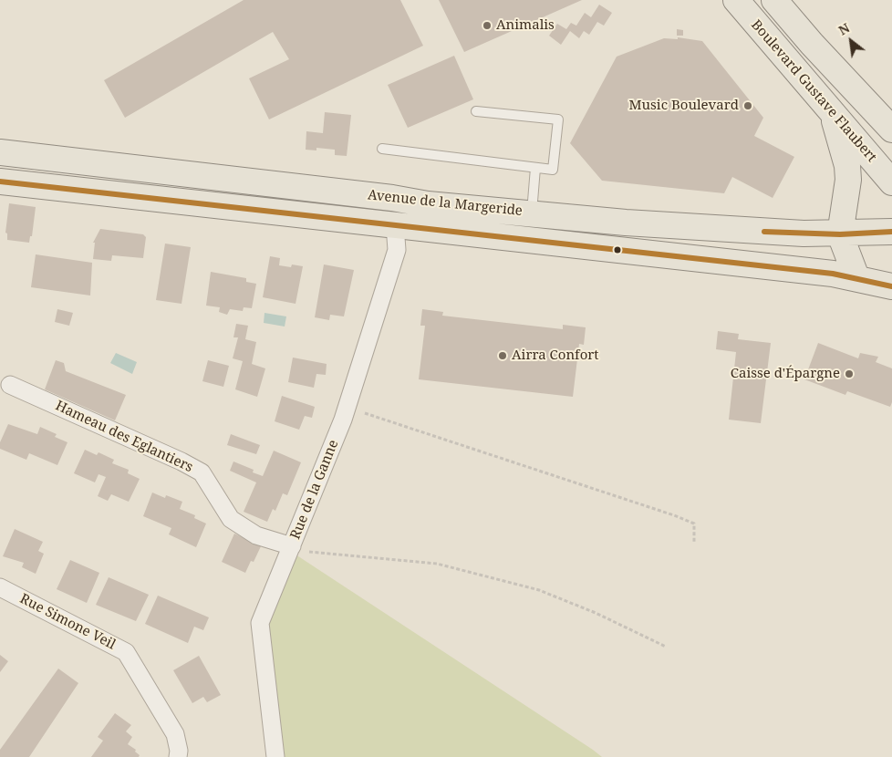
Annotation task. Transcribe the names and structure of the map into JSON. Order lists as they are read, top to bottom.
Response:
{
  "streets": {
    "main road": ["Boulevard Gustave Flaubert", "Avenue de la Margeride"],
    "street": ["Hameau des Eglantiers", "Rue de la Ganne", "Rue Simone Veil"]
  },
  "crossings": [
    ["Avenue de la Margeride", "Rue de la Ganne"],
    ["Hameau des Eglantiers", "Rue de la Ganne"]
  ],
  "places": [
    "Animalis",
    "Music Boulevard",
    "Airra Confort",
    "Caisse d'Épargne"
  ],
  "north": "top left"
}
